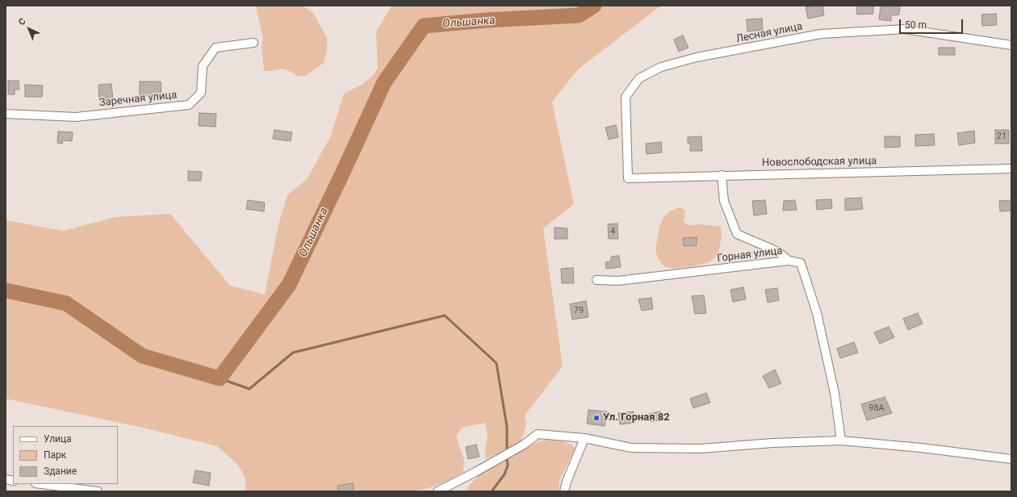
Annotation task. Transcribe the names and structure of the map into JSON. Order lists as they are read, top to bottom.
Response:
{
  "streets": {
    "street": [
      "Лесная улица",
      "Заречная улица",
      "Новослободская улица",
      "Горная улица"
    ]
  },
  "crossings": [
    ["Лесная улица", "Новослободская улица"]
  ],
  "water": ["Ольшанка"],
  "places": ["Ул. Горная 82"],
  "house_numbers": [
    "21",
    "4",
    "79",
    "98А"
  ],
  "legend": ["Улица", "Парк", "Здание"],
  "scale_bar": "50 m",
  "north": "top left"
}
